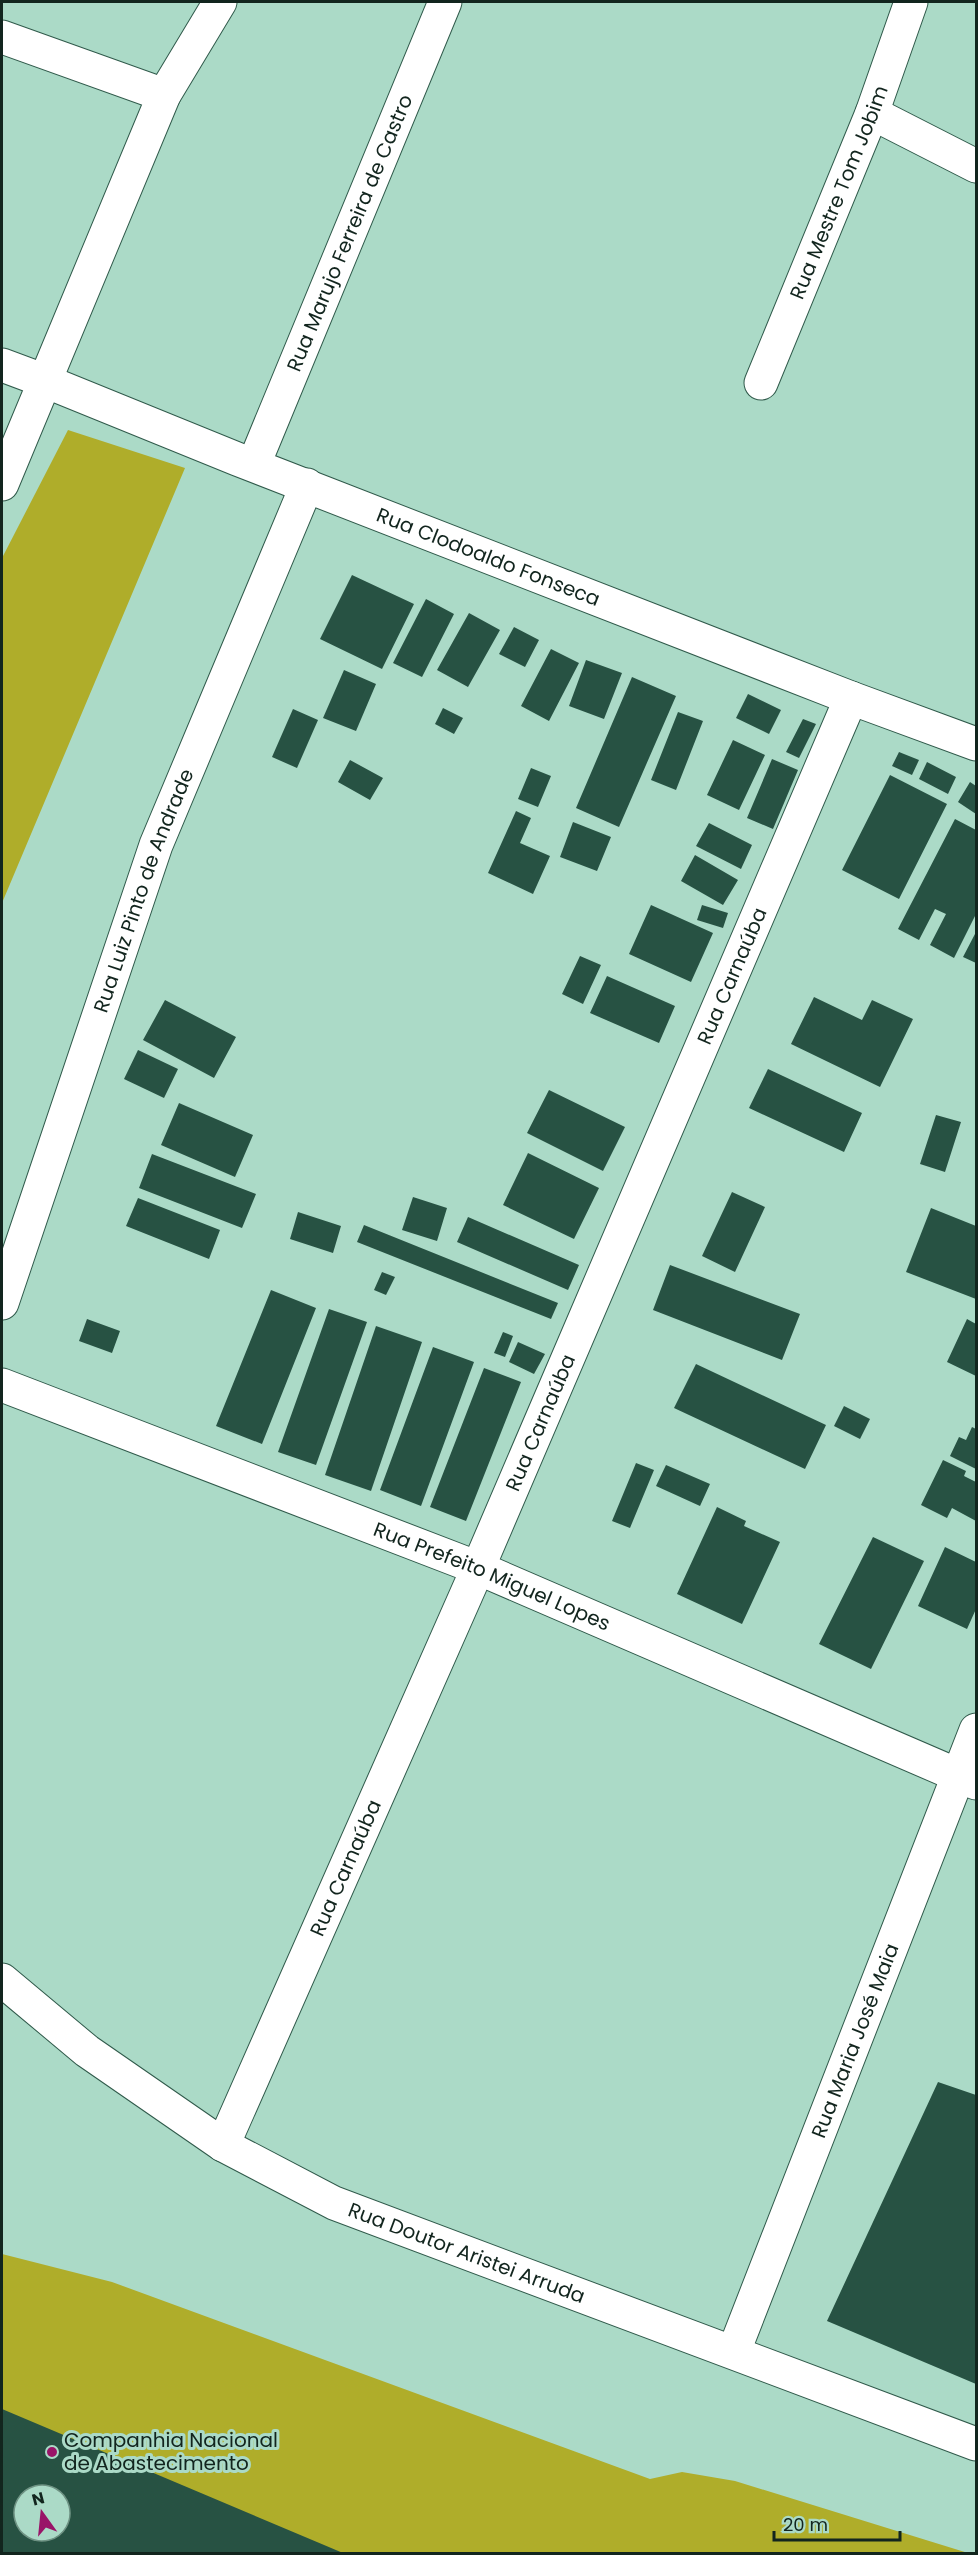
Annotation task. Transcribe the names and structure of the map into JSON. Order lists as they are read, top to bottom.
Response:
{
  "streets": {
    "street": [
      "Rua Mestre Tom Jobim",
      "Rua Marujo Ferreira de Castro",
      "Rua Clodoaldo Fonseca",
      "Rua Luiz Pinto de Andrade",
      "Rua Carnaúba",
      "Rua Prefeito Miguel Lopes",
      "Rua Maria José Maia",
      "Rua Doutor Aristei Arruda"
    ]
  },
  "crossings": [
    ["Rua Marujo Ferreira de Castro", "Rua Clodoaldo Fonseca"],
    ["Rua Clodoaldo Fonseca", "Rua Luiz Pinto de Andrade"],
    ["Rua Clodoaldo Fonseca", "Rua Carnaúba"],
    ["Rua Carnaúba", "Rua Prefeito Miguel Lopes"],
    ["Rua Carnaúba", "Rua Doutor Aristei Arruda"],
    ["Rua Prefeito Miguel Lopes", "Rua Maria José Maia"],
    ["Rua Maria José Maia", "Rua Doutor Aristei Arruda"]
  ],
  "places": ["Companhia Nacional de Abastecimento"],
  "scale_bar": "20 m",
  "north": "top"
}
